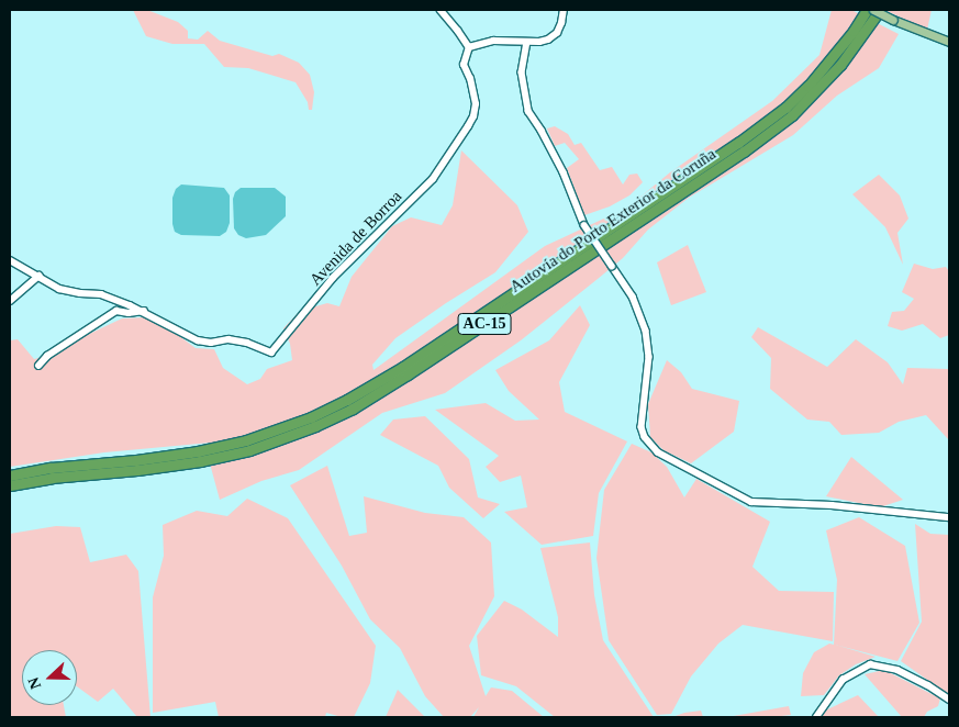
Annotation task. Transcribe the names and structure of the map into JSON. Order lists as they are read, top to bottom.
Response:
{
  "streets": {
    "highway": ["Autovía do Porto Exterior da Coruña", "AC-15"],
    "street": ["Avenida de Borroa"]
  },
  "north": "left"
}
